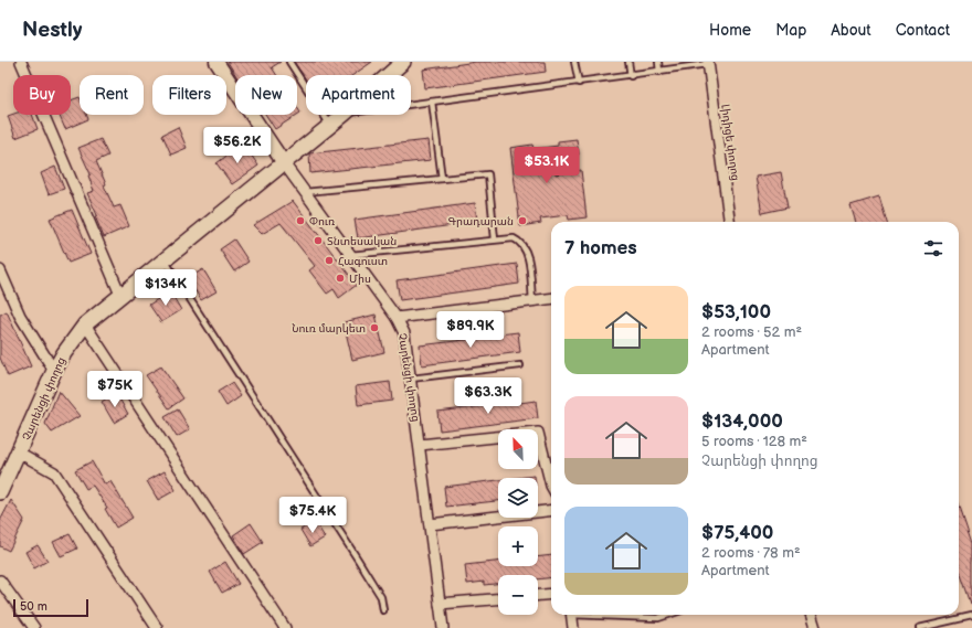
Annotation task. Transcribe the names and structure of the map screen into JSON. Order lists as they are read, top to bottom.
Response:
{
  "streets": {
    "main road": ["Չարենցի փողոց"],
    "street": ["Լիդիցե փողոց"]
  },
  "places": [
    "Փուռ",
    "Գրադարան",
    "Տնտեսական",
    "Հագուստ",
    "Միս",
    "Նուռ մարկետ"
  ],
  "scale_bar": "50 m",
  "north": "top left",
  "page": {
    "header": "Nestly",
    "nav": [
      "Home",
      "Map",
      "About",
      "Contact"
    ],
    "chip": [
      "Buy",
      "Rent",
      "Filters",
      "New",
      "Apartment"
    ],
    "price": [
      "$56.2K",
      "$53.1K",
      "$134K",
      "$89.9K",
      "$75K",
      "$63.3K",
      "$75.4K"
    ],
    "heading": "7 homes",
    "list": [
      {
        "name": "$53,100",
        "note": "2 rooms · 52 m² · Apartment"
      },
      {
        "name": "$134,000",
        "note": "5 rooms · 128 m² · Չարենցի փողոց"
      },
      {
        "name": "$75,400",
        "note": "2 rooms · 78 m² · Apartment"
      }
    ],
    "map_buttons": ["+", "−"],
    "scale": "50 m"
  }
}
